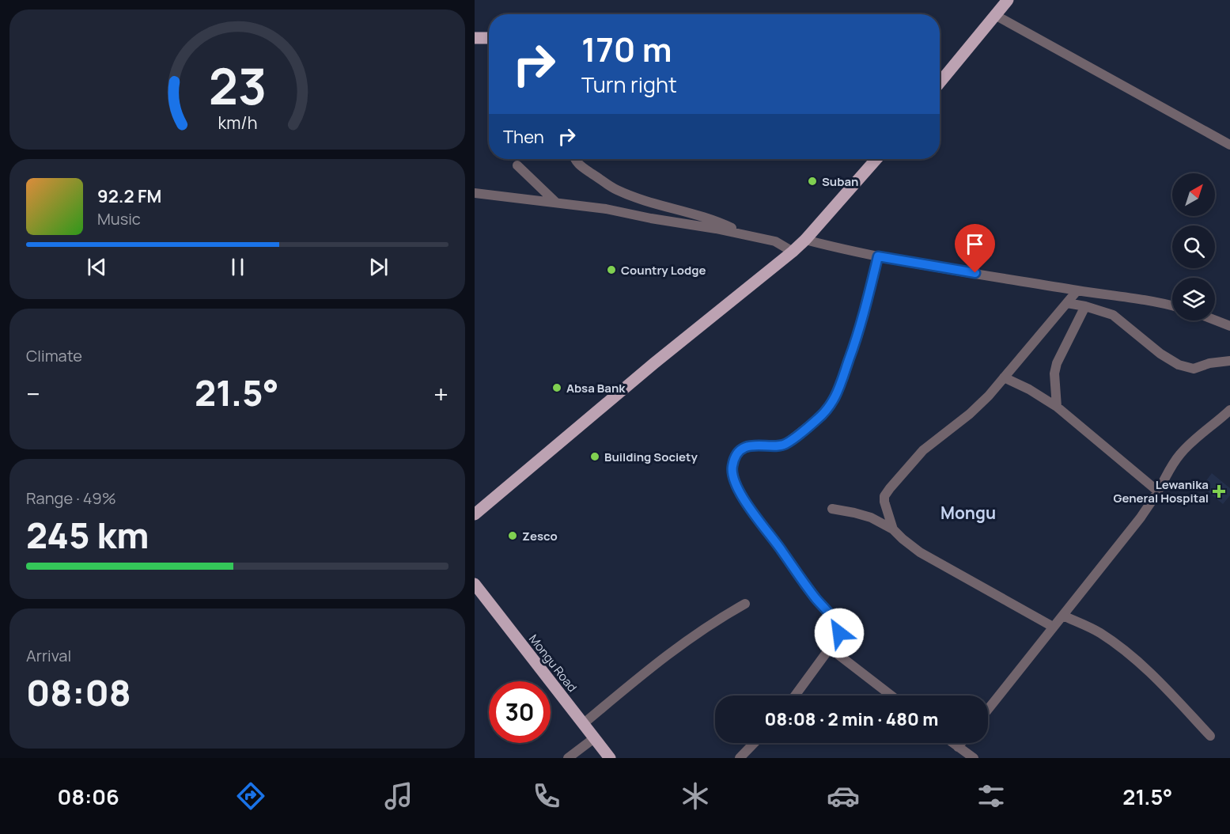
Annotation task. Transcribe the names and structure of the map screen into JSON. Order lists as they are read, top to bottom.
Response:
{
  "streets": {
    "main road": ["Mongu Road"]
  },
  "districts": ["Mongu"],
  "places": {
    "other": [
      "Suban",
      "Country Lodge",
      "Absa Bank",
      "Building Society",
      "Zesco"
    ],
    "health": ["Lewanika General Hospital"]
  },
  "north": "top right",
  "page": {
    "turn": ["170 m", "Turn right"],
    "then": "Then",
    "song": ["92.2 FM", "Music"],
    "tile": [
      "Climate",
      ["Range · 49%", "245 km"],
      ["Arrival", "08:08"]
    ],
    "heat": ["−", "21.5°", "+"],
    "limit": "30",
    "trip": "08:08 · 2 min · 480 m",
    "tabs": ["08:06", "21.5°"],
    "gauge": ["23", "km/h"]
  }
}
